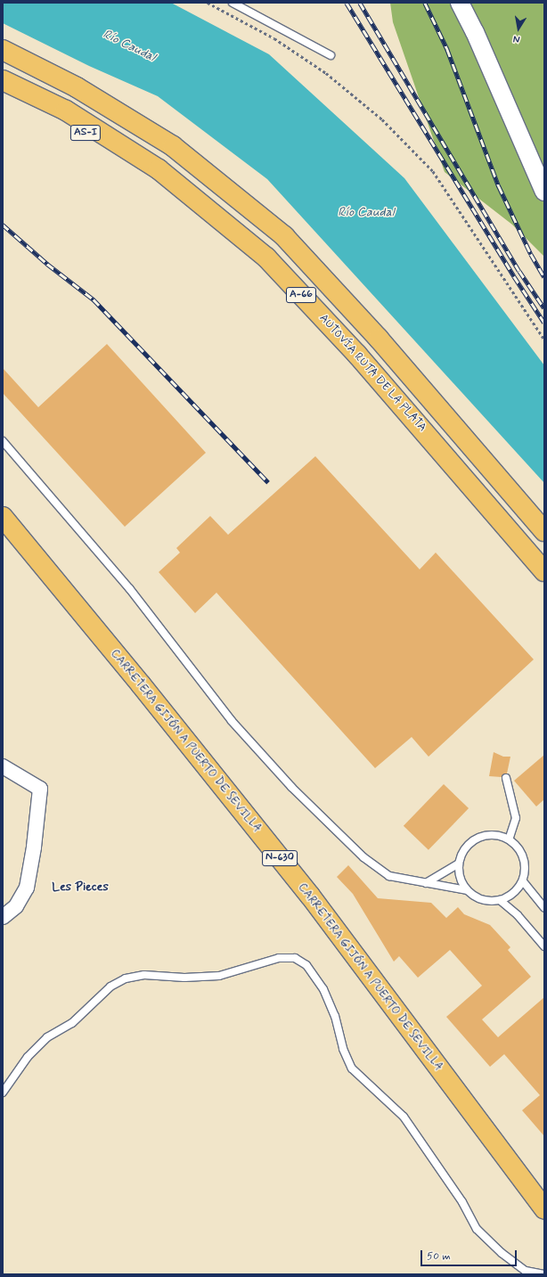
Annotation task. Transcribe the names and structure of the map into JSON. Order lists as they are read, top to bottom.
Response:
{
  "streets": {
    "highway": [
      "A-66",
      "AUTOVÍA RUTA DE LA PLATA",
      "CARRETERA GIJÓN A PUERTO DE SEVILLA",
      "N-630"
    ]
  },
  "districts": ["Les Pieces"],
  "water": ["Río Caudal"],
  "scale_bar": "50 m",
  "north": "bottom"
}
